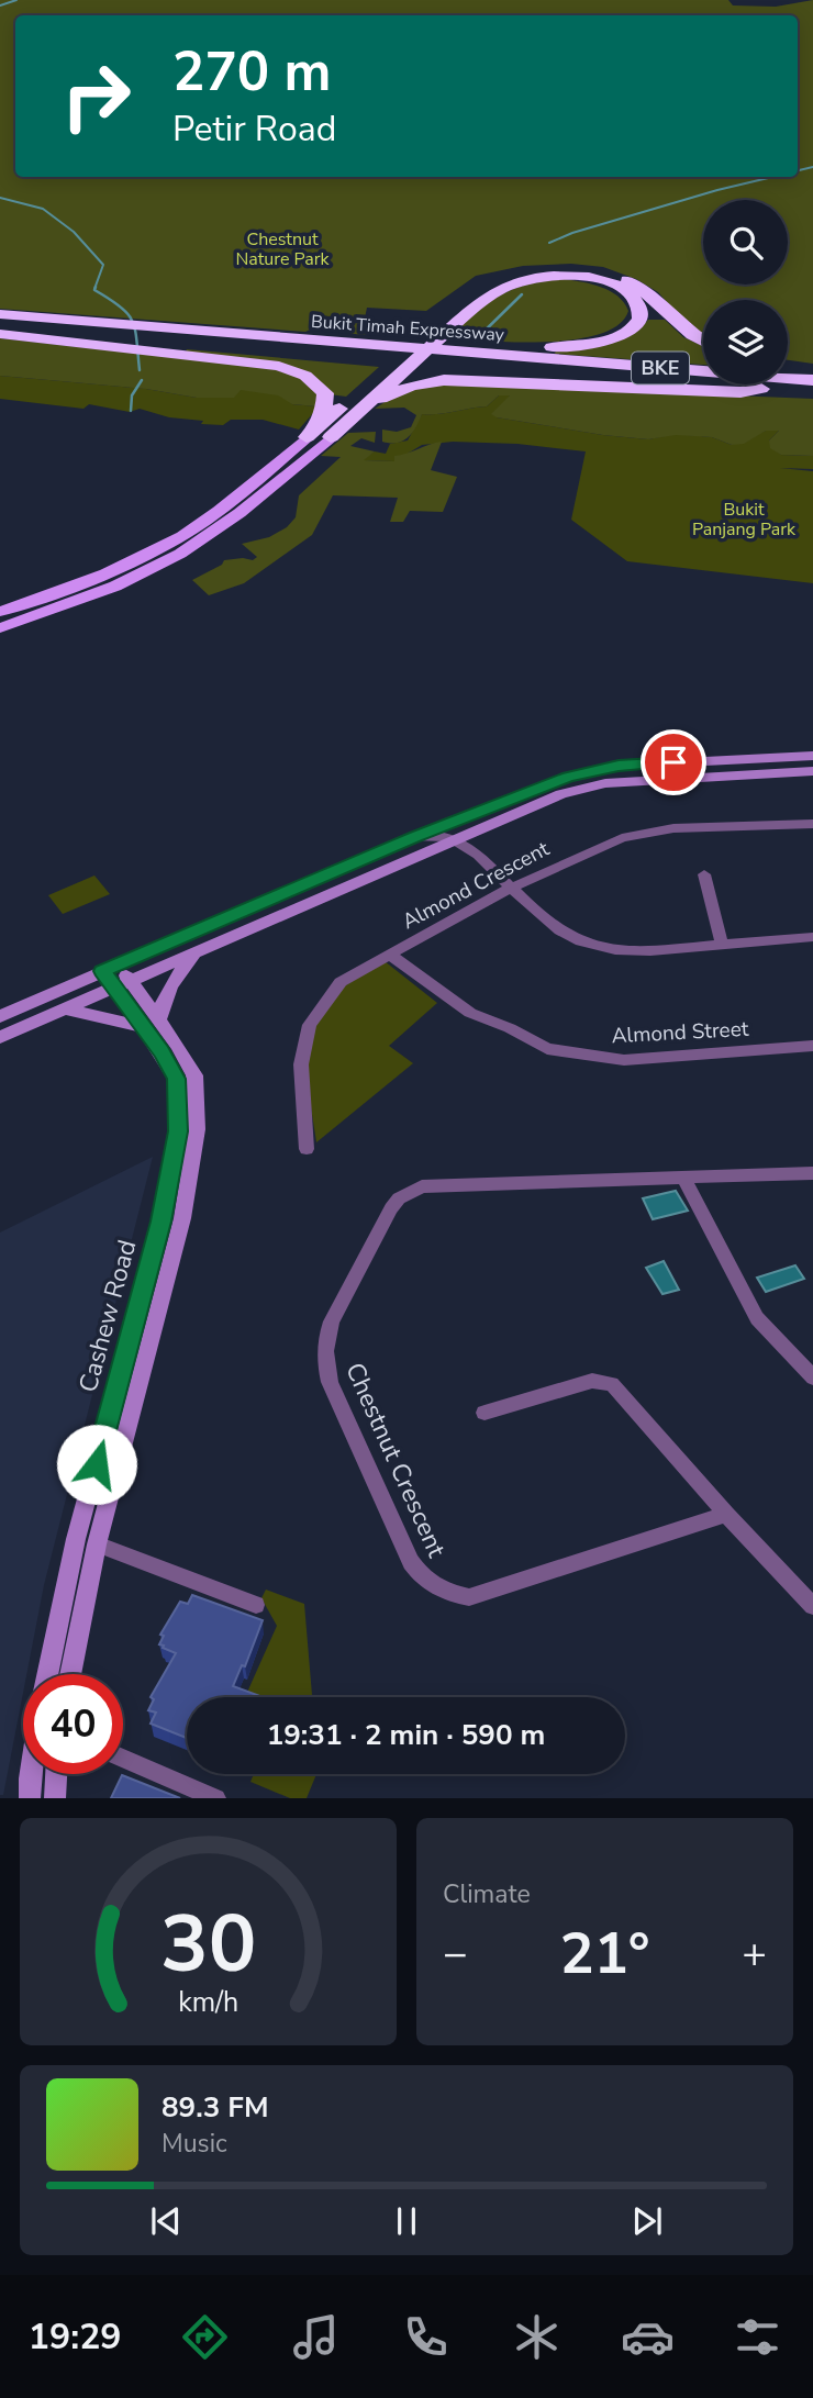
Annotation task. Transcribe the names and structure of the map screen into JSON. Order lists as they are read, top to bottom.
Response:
{
  "streets": {
    "highway": ["Bukit Timah Expressway", "BKE"],
    "main road": ["Cashew Road"],
    "street": ["Almond Crescent", "Almond Street", "Chestnut Crescent"]
  },
  "crossings": [
    ["Almond Crescent", "Almond Street"]
  ],
  "parks": ["Chestnut Nature Park", "Bukit Panjang Park"],
  "page": {
    "turn": ["270 m", "Petir Road"],
    "limit": "40",
    "trip": "19:31 · 2 min · 590 m",
    "tile": "Climate",
    "heat": ["−", "21°", "+"],
    "song": ["89.3 FM", "Music"],
    "tabs": "19:29",
    "gauge": ["30", "km/h"]
  }
}
